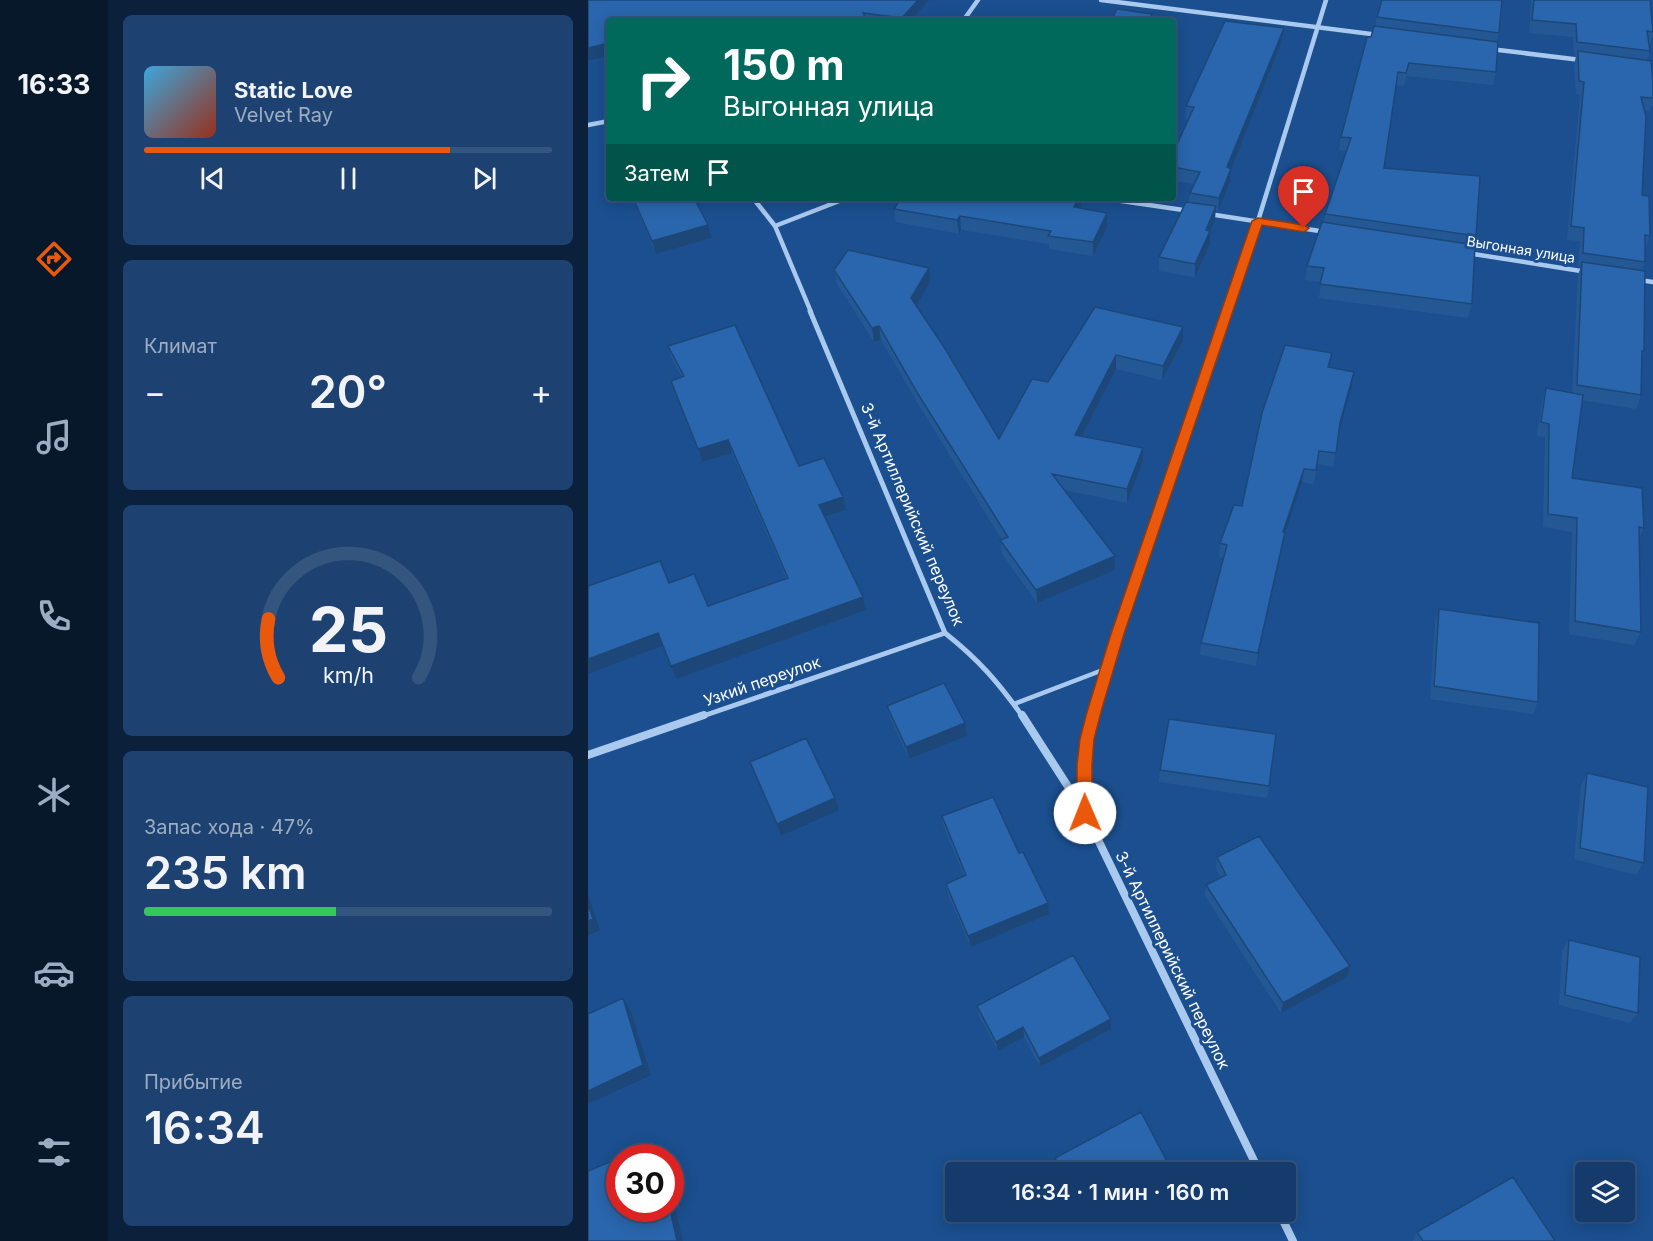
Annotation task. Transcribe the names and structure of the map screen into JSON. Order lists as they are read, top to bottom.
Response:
{
  "streets": {
    "street": ["Выгонная улица", "3-й Артиллерийский переулок", "Узкий переулок"]
  },
  "crossings": [
    ["3-й Артиллерийский переулок", "Узкий переулок"]
  ],
  "page": {
    "tabs": "16:33",
    "turn": ["150 m", "Выгонная улица"],
    "song": ["Static Love", "Velvet Ray"],
    "then": "Затем",
    "tile": [
      "Климат",
      ["Запас хода · 47%", "235 km"],
      ["Прибытие", "16:34"]
    ],
    "heat": ["−", "20°", "+"],
    "limit": "30",
    "trip": "16:34 · 1 мин · 160 m",
    "gauge": ["25", "km/h"]
  }
}
